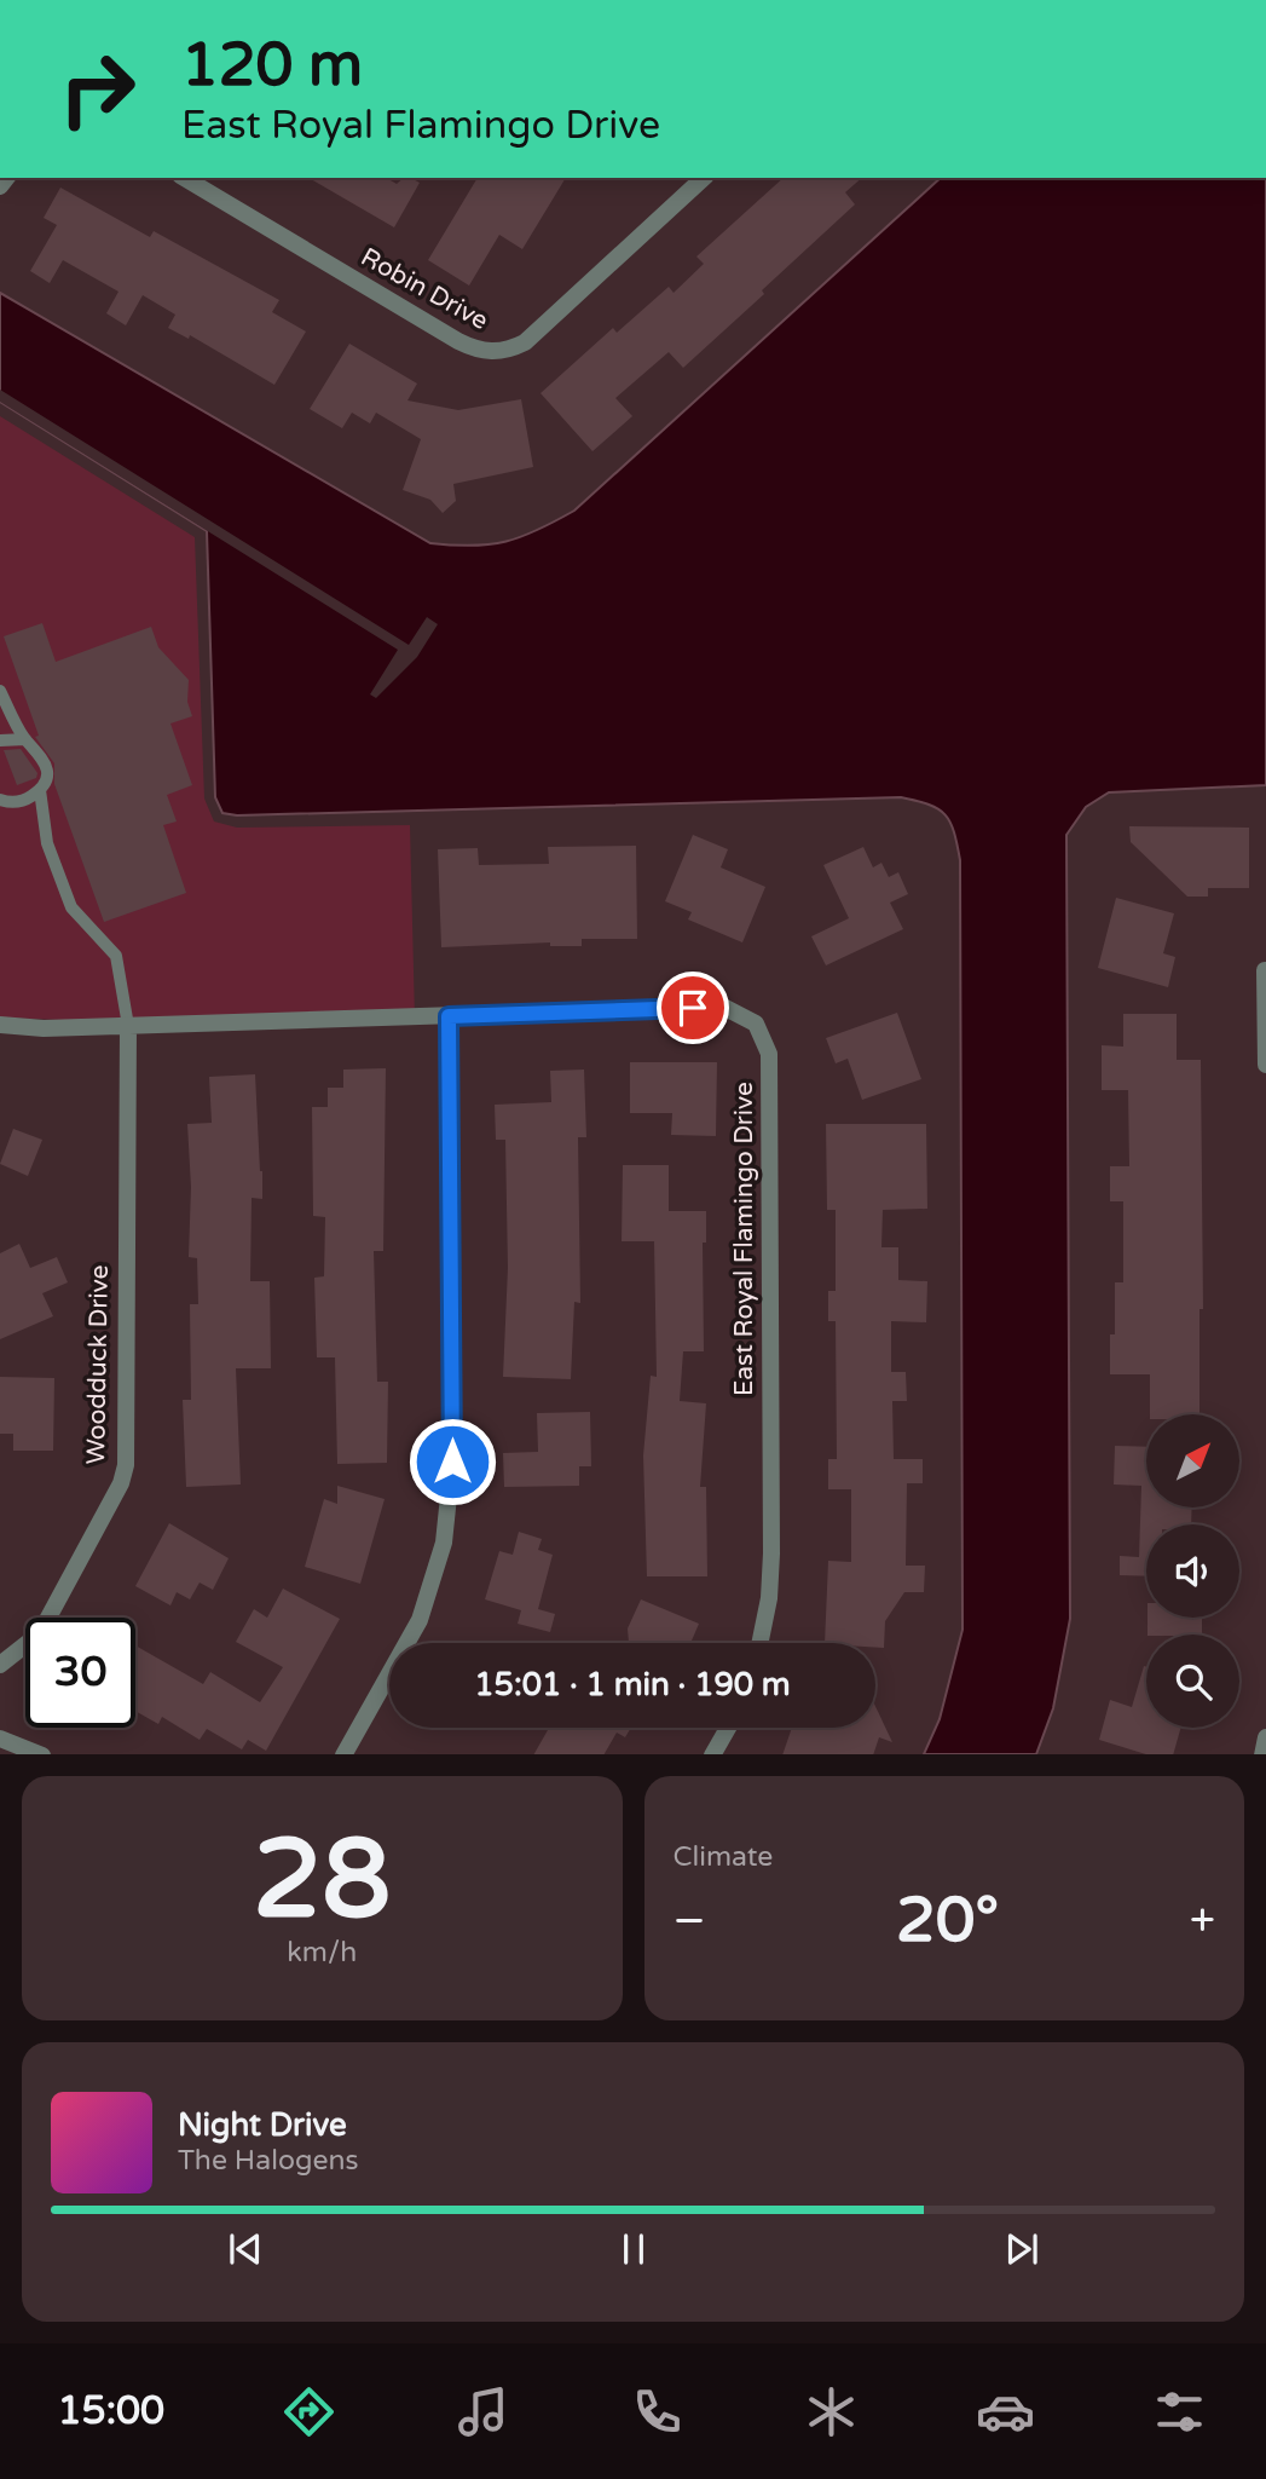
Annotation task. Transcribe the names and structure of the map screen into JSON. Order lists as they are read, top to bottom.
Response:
{
  "streets": {
    "street": ["Robin Drive", "East Royal Flamingo Drive", "Woodduck Drive"]
  },
  "crossings": [
    ["East Royal Flamingo Drive", "Woodduck Drive"]
  ],
  "north": "top right",
  "page": {
    "turn": ["120 m", "East Royal Flamingo Drive"],
    "limit": "30",
    "trip": "15:01 · 1 min · 190 m",
    "tile": [
      ["28", "km/h"],
      "Climate"
    ],
    "heat": ["−", "20°", "+"],
    "song": ["Night Drive", "The Halogens"],
    "tabs": "15:00"
  }
}
